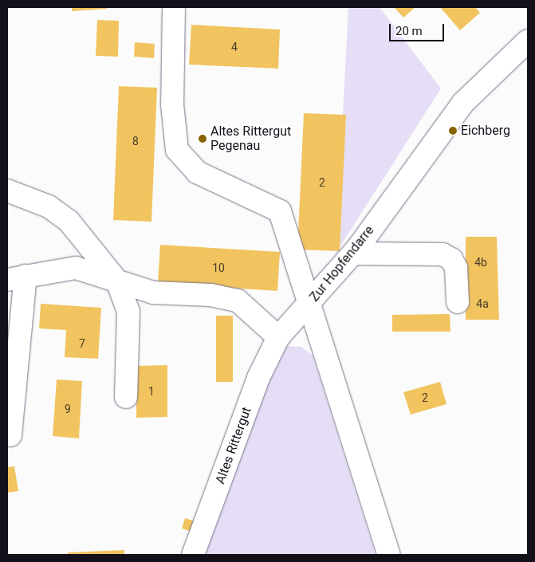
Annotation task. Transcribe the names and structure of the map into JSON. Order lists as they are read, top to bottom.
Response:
{
  "streets": {
    "street": ["Zur Hopfendarre", "Altes Rittergut"]
  },
  "crossings": [
    ["Zur Hopfendarre", "Altes Rittergut"]
  ],
  "places": ["Eichberg", "Altes Rittergut Pegenau"],
  "house_numbers": [
    "4",
    "8",
    "2",
    "4b",
    "10",
    "4a",
    "7",
    "1",
    "2",
    "9"
  ],
  "scale_bar": "20 m"
}
